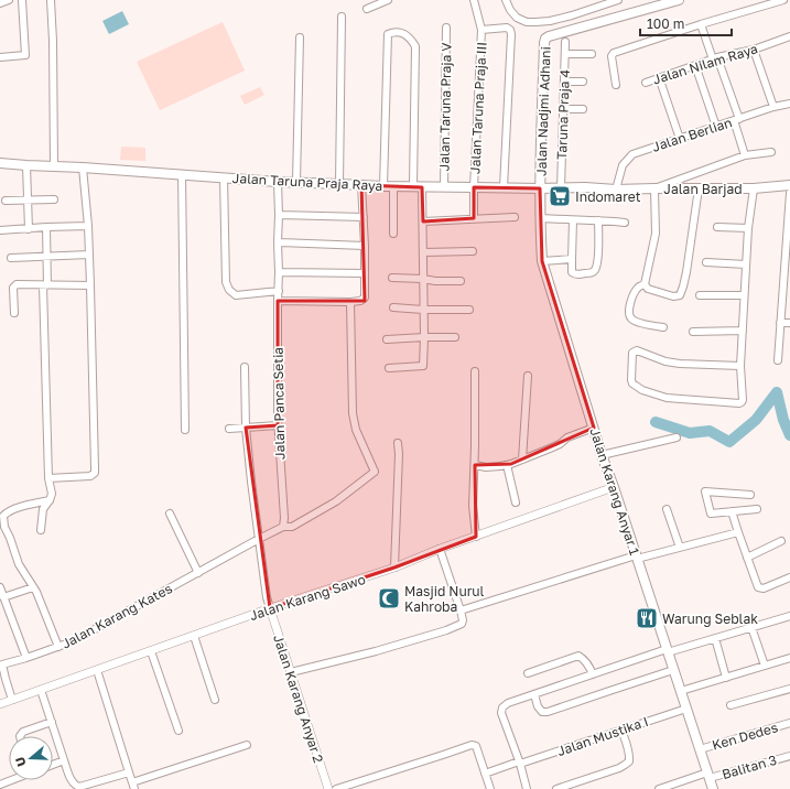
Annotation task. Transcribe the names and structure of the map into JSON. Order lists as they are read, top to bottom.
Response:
{
  "streets": {
    "main road": [
      "Jalan Nadjmi Adhani",
      "Jalan Taruna Praja Raya",
      "Jalan Barjad",
      "Jalan Karang Anyar 1"
    ],
    "street": [
      "Jalan Nilam Raya",
      "Jalan Taruna Praja V",
      "Jalan Taruna Praja III",
      "Taruna Praja 4",
      "Jalan Berlian",
      "Jalan Panca Setia",
      "Jalan Karang Sawo",
      "Jalan Karang Kates",
      "Jalan Karang Anyar 2",
      "Jalan Mustika I",
      "Ken Dedes",
      "Balitan 3"
    ]
  },
  "crossings": [
    ["Jalan Taruna Praja V", "Jalan Taruna Praja Raya"],
    ["Jalan Taruna Praja III", "Jalan Taruna Praja Raya"],
    ["Jalan Nadjmi Adhani", "Jalan Taruna Praja Raya"],
    ["Jalan Nadjmi Adhani", "Jalan Karang Anyar 1"],
    ["Taruna Praja 4", "Jalan Taruna Praja Raya"],
    ["Jalan Berlian", "Jalan Taruna Praja Raya"],
    ["Jalan Berlian", "Jalan Barjad"],
    ["Jalan Taruna Praja Raya", "Jalan Barjad"],
    ["Jalan Taruna Praja Raya", "Jalan Panca Setia"],
    ["Jalan Taruna Praja Raya", "Jalan Karang Anyar 1"],
    ["Jalan Karang Anyar 1", "Jalan Karang Sawo"],
    ["Jalan Karang Anyar 1", "Jalan Mustika I"],
    ["Jalan Karang Anyar 1", "Ken Dedes"],
    ["Jalan Karang Anyar 1", "Balitan 3"],
    ["Jalan Karang Sawo", "Jalan Karang Kates"],
    ["Jalan Karang Sawo", "Jalan Karang Anyar 2"]
  ],
  "places": {
    "supermarket": ["Indomaret"],
    "mosque": ["Masjid Nurul Kahroba"],
    "restaurant": ["Warung Seblak"]
  },
  "scale_bar": "100 m",
  "north": "left"
}
